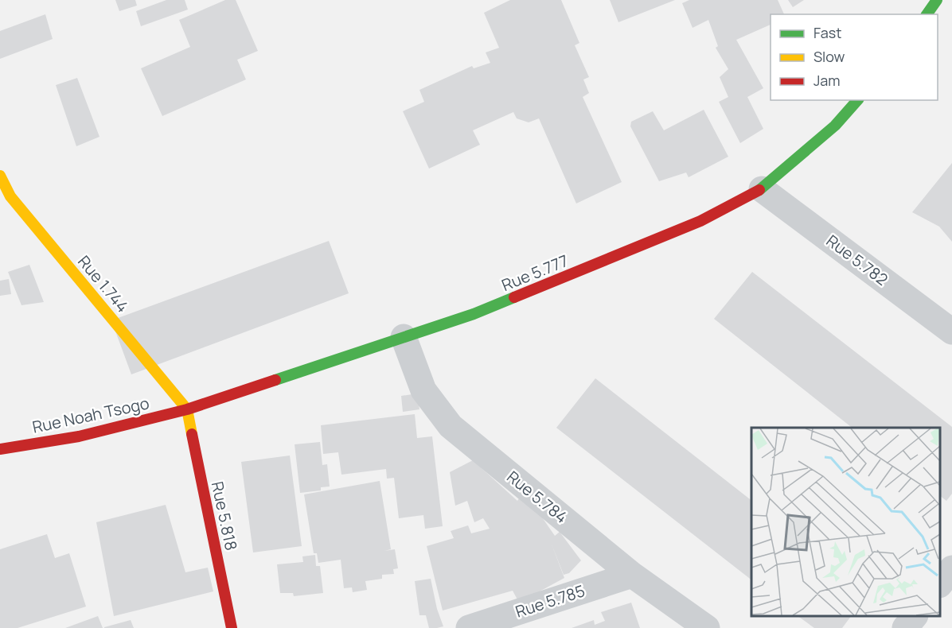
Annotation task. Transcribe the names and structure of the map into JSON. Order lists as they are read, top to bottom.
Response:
{
  "streets": {
    "main road": [
      "Rue 5.777",
      "Rue 1.744",
      "Rue Noah Tsogo",
      "Rue 5.818"
    ],
    "street": ["Rue 5.782", "Rue 5.784", "Rue 5.785"]
  },
  "crossings": [
    ["Rue 5.782", "Rue 5.777"],
    ["Rue 5.777", "Rue 1.744"],
    ["Rue 5.777", "Rue Noah Tsogo"],
    ["Rue 5.777", "Rue 5.784"],
    ["Rue 5.777", "Rue 5.818"],
    ["Rue 1.744", "Rue Noah Tsogo"],
    ["Rue 1.744", "Rue 5.818"],
    ["Rue Noah Tsogo", "Rue 5.818"],
    ["Rue 5.784", "Rue 5.785"]
  ],
  "legend": ["Fast", "Slow", "Jam"]
}
